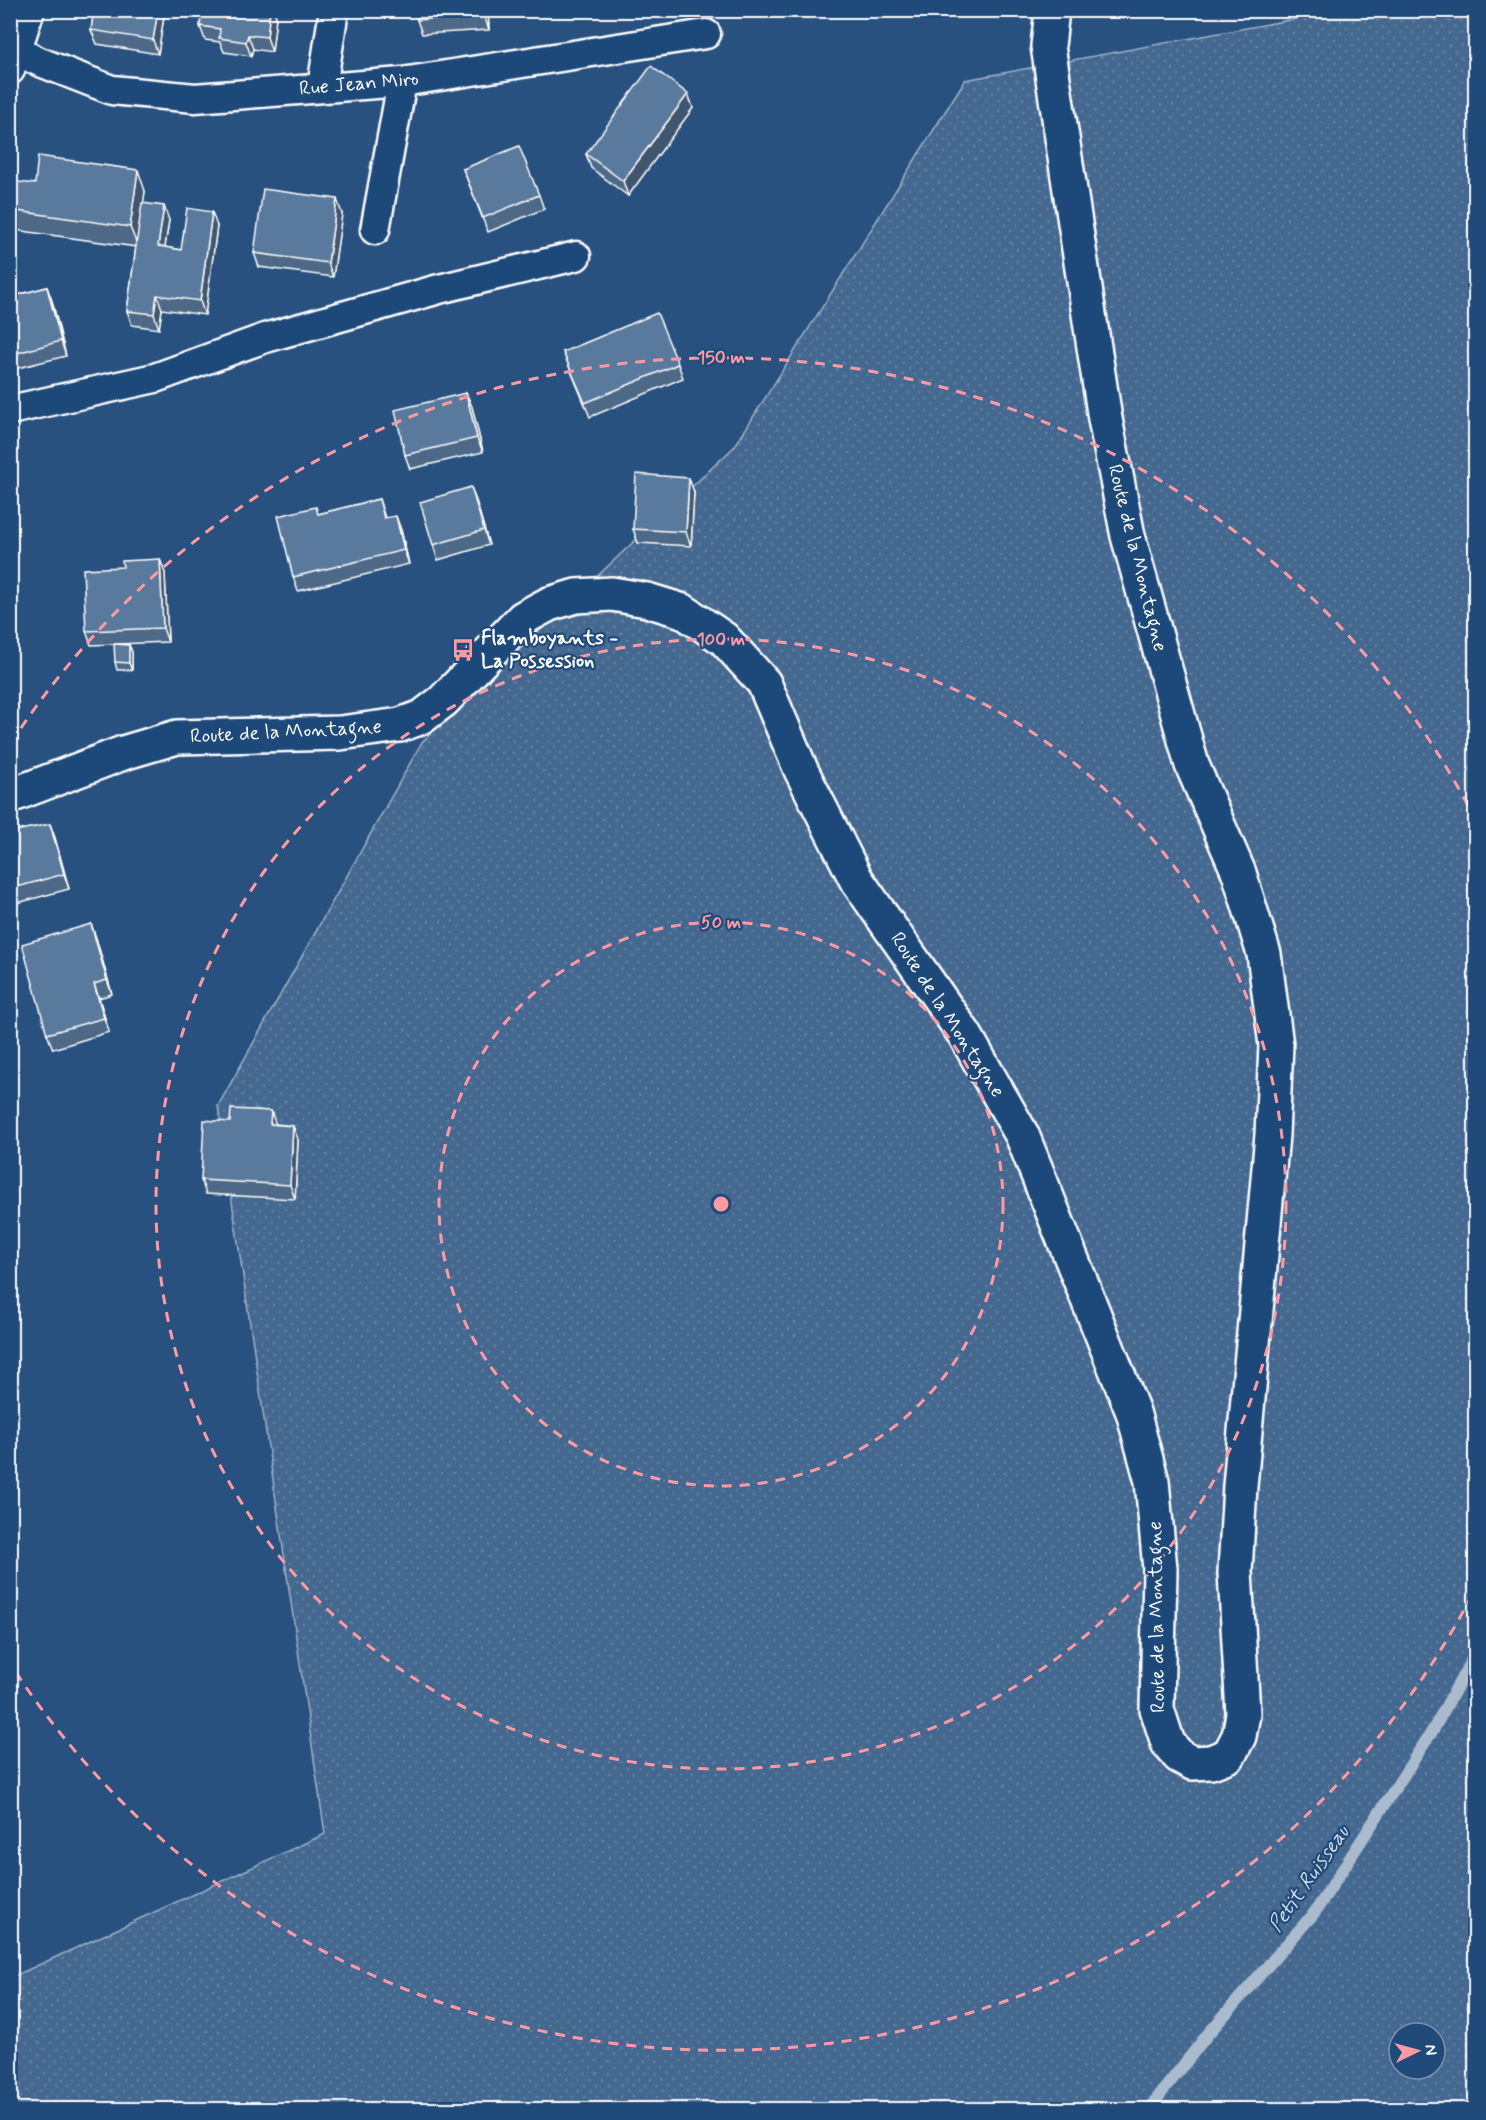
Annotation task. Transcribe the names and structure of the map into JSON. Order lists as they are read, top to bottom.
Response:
{
  "streets": {
    "main road": ["Route de la Montagne"],
    "street": ["Rue Jean Miro"]
  },
  "water": ["Petit Ruisseau"],
  "places": {
    "bus stop": ["Flamboyants - La Possession"]
  },
  "north": "right",
  "rings": ["150 m", "100 m", "50 m"]
}
